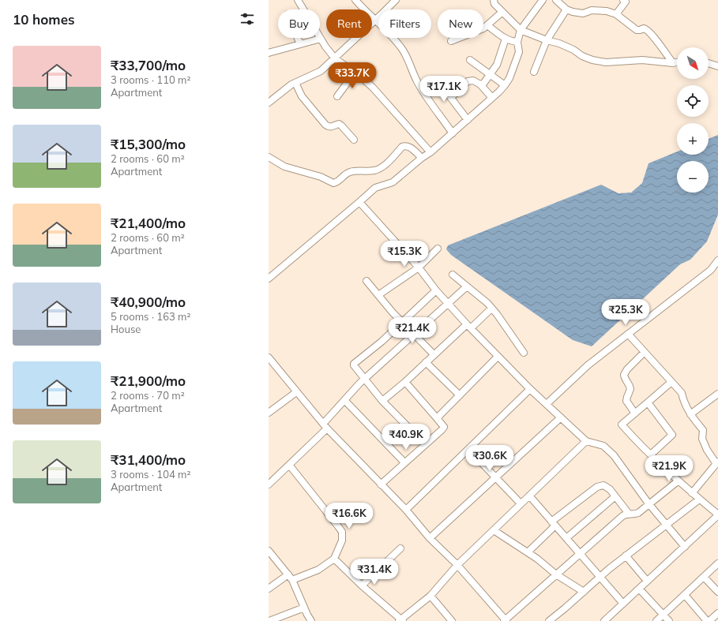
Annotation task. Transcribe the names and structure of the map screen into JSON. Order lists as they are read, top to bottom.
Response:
{
  "north": "bottom right",
  "page": {
    "heading": "10 homes",
    "chip": [
      "Buy",
      "Rent",
      "Filters",
      "New"
    ],
    "list": [
      {
        "name": "₹33,700/mo",
        "note": "3 rooms · 110 m² · Apartment"
      },
      {
        "name": "₹15,300/mo",
        "note": "2 rooms · 60 m² · Apartment"
      },
      {
        "name": "₹21,400/mo",
        "note": "2 rooms · 60 m² · Apartment"
      },
      {
        "name": "₹40,900/mo",
        "note": "5 rooms · 163 m² · House"
      },
      {
        "name": "₹21,900/mo",
        "note": "2 rooms · 70 m² · Apartment"
      },
      {
        "name": "₹31,400/mo",
        "note": "3 rooms · 104 m² · Apartment"
      }
    ],
    "map_buttons": ["+", "−"],
    "price": [
      "₹33.7K",
      "₹17.1K",
      "₹15.3K",
      "₹25.3K",
      "₹21.4K",
      "₹40.9K",
      "₹30.6K",
      "₹21.9K",
      "₹16.6K",
      "₹31.4K"
    ]
  }
}
